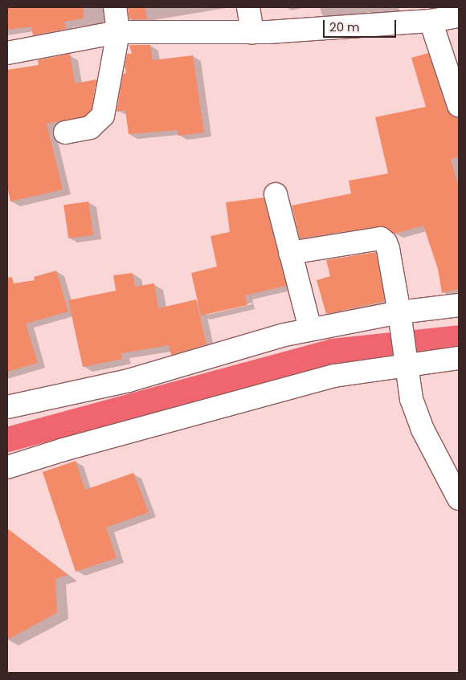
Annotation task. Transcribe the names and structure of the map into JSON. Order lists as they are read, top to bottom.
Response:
{
  "scale_bar": "20 m"
}
